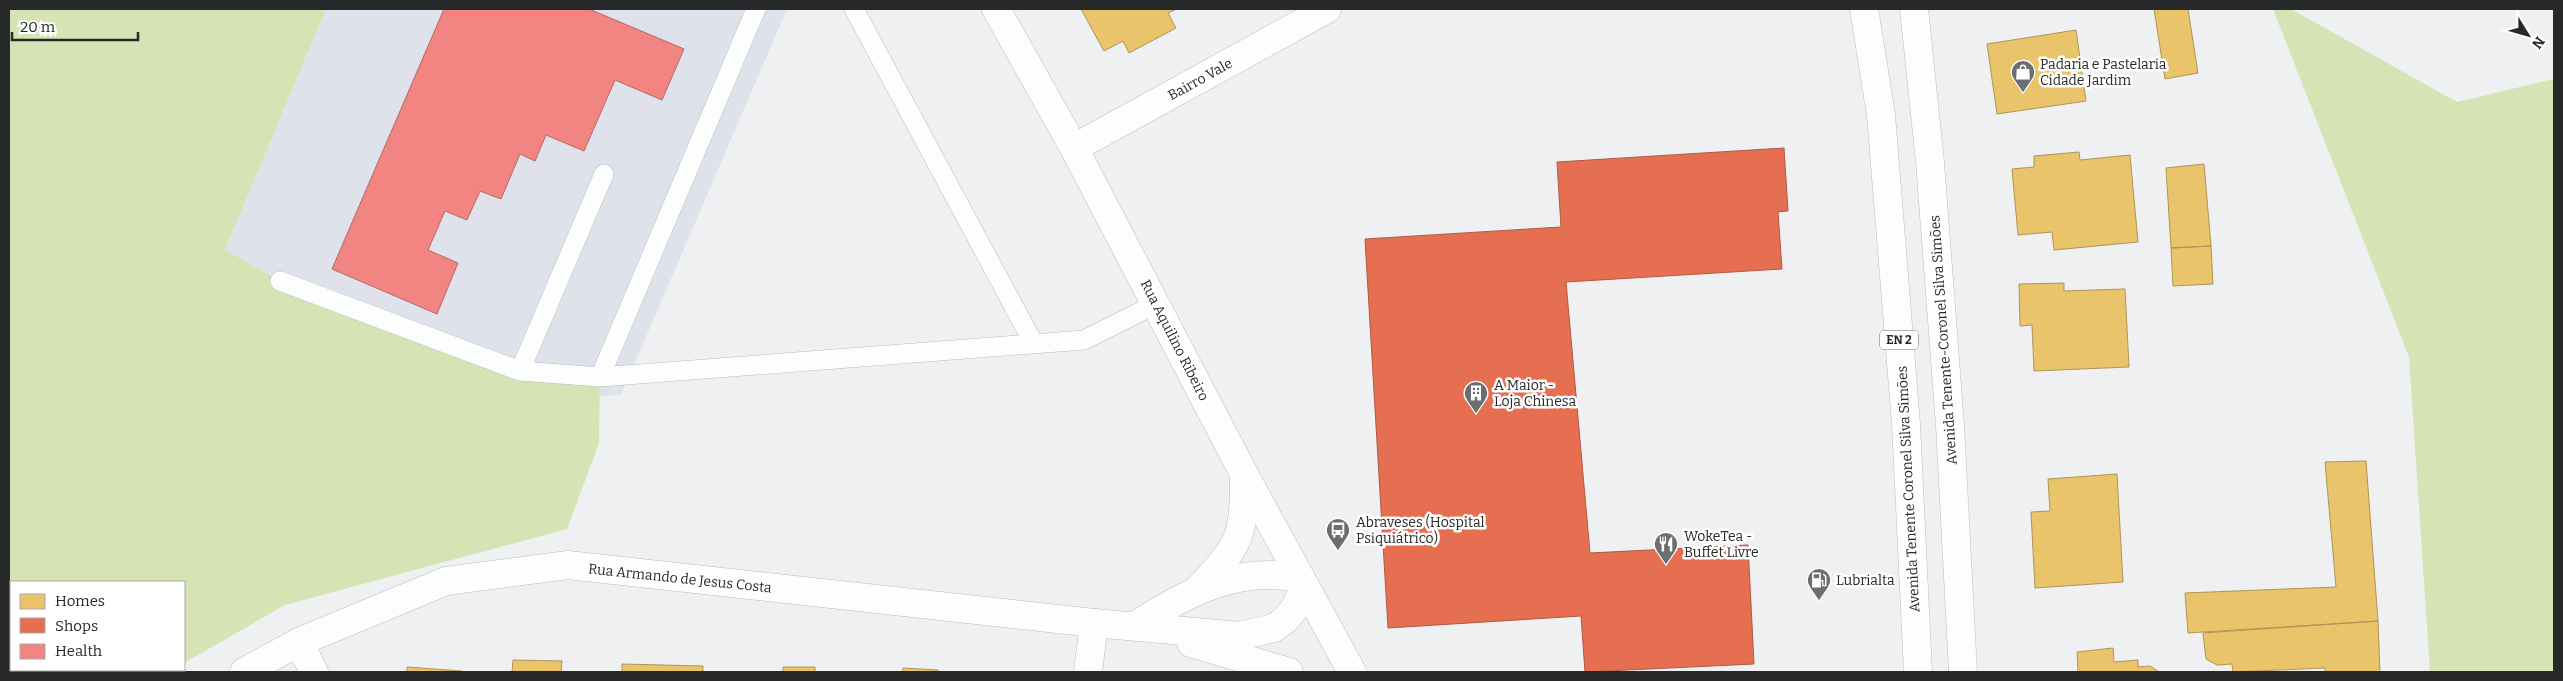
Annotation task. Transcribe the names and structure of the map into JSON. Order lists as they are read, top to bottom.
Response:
{
  "streets": {
    "street": [
      "Bairro Vale",
      "Rua Aquilino Ribeiro",
      "EN 2",
      "Avenida Tenente-Coronel Silva Simões",
      "Avenida Tenente Coronel Silva Simões",
      "Rua Armando de Jesus Costa"
    ]
  },
  "crossings": [
    ["Bairro Vale", "Rua Aquilino Ribeiro"]
  ],
  "places": {
    "shop": ["Padaria e Pastelaria Cidade Jardim"],
    "building": ["A Maior - Loja Chinesa"],
    "bus stop": ["Abraveses (Hospital Psiquiátrico)"],
    "restaurant": ["WokeTea - Buffet Livre"],
    "fuel station": ["Lubrialta"]
  },
  "legend": ["Homes", "Shops", "Health"],
  "scale_bar": "20 m",
  "north": "bottom right"
}
